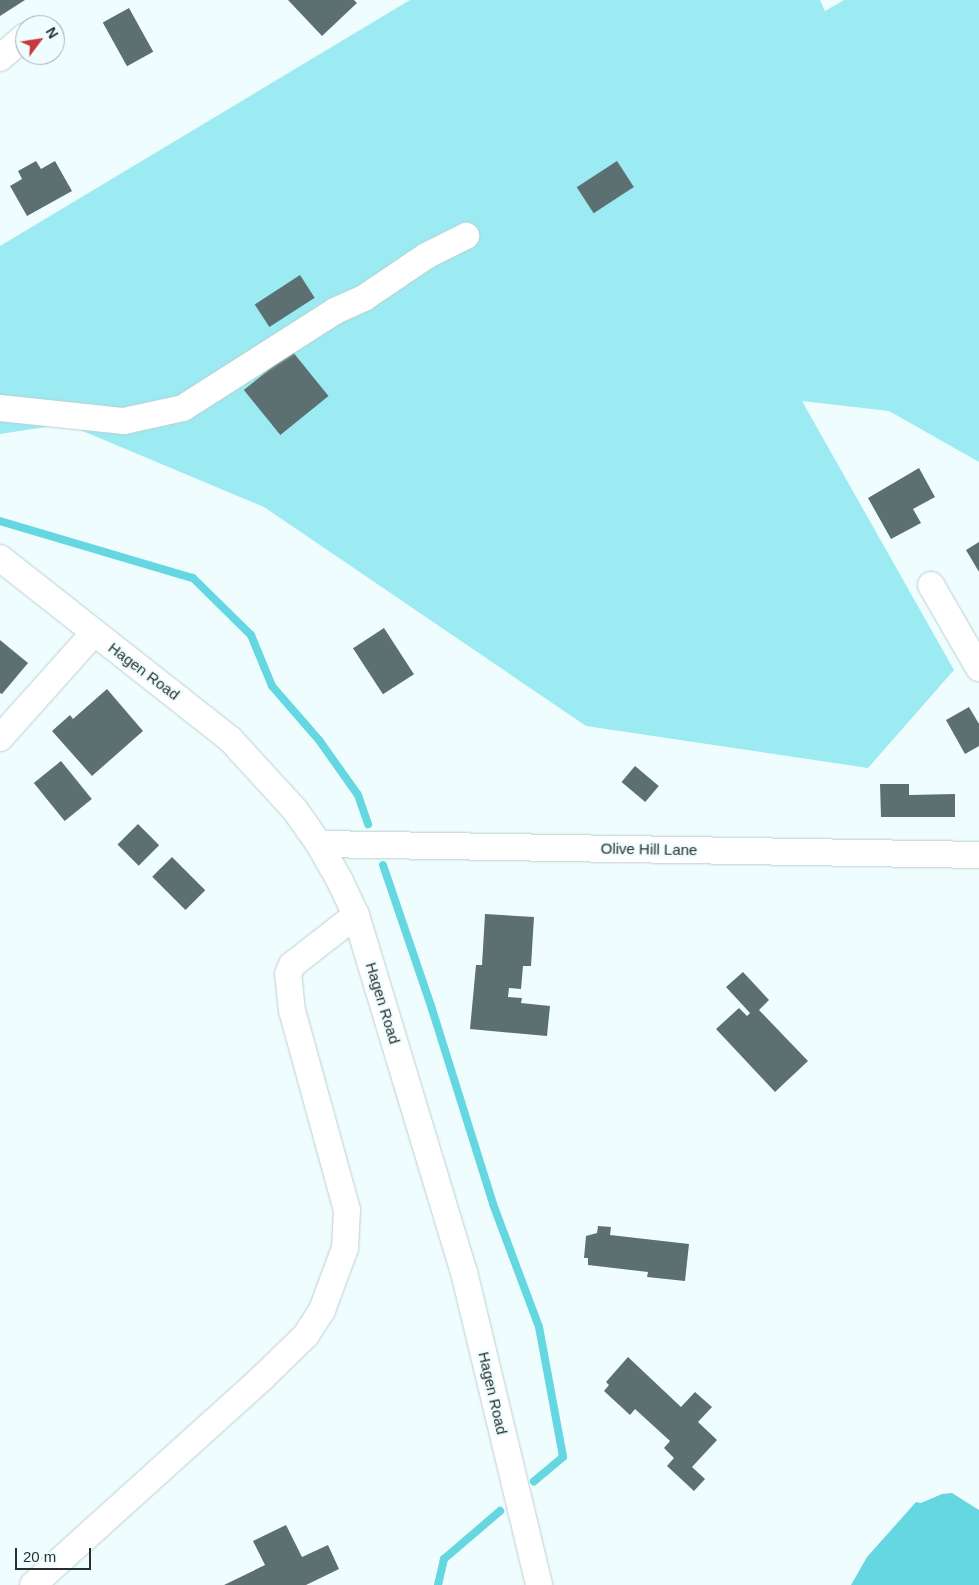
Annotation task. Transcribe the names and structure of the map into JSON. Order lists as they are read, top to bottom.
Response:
{
  "streets": {
    "street": ["Hagen Road", "Olive Hill Lane"]
  },
  "crossings": [
    ["Hagen Road", "Olive Hill Lane"]
  ],
  "scale_bar": "20 m",
  "north": "top right"
}
